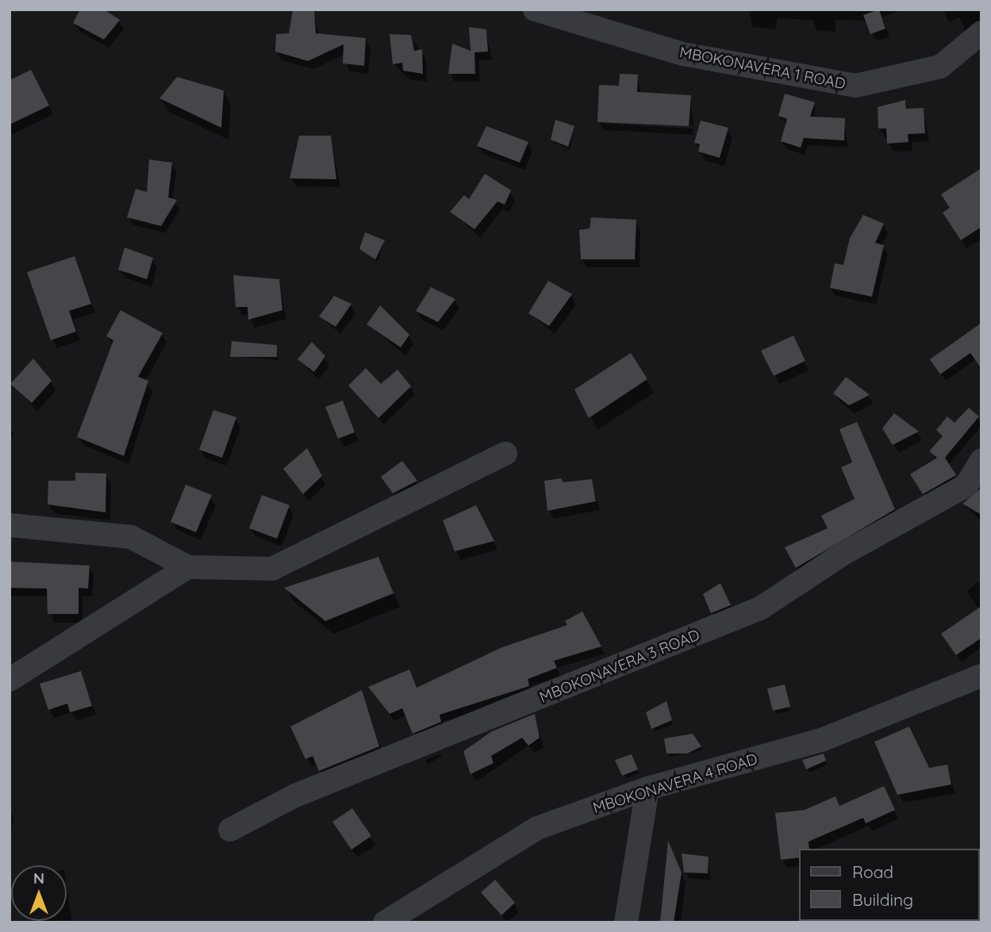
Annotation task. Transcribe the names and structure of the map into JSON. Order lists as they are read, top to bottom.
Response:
{
  "streets": {
    "street": ["MBOKONAVERA 1 ROAD", "MBOKONAVERA 3 ROAD", "MBOKONAVERA 4 ROAD"]
  },
  "legend": ["Road", "Building"],
  "north": "top"
}
